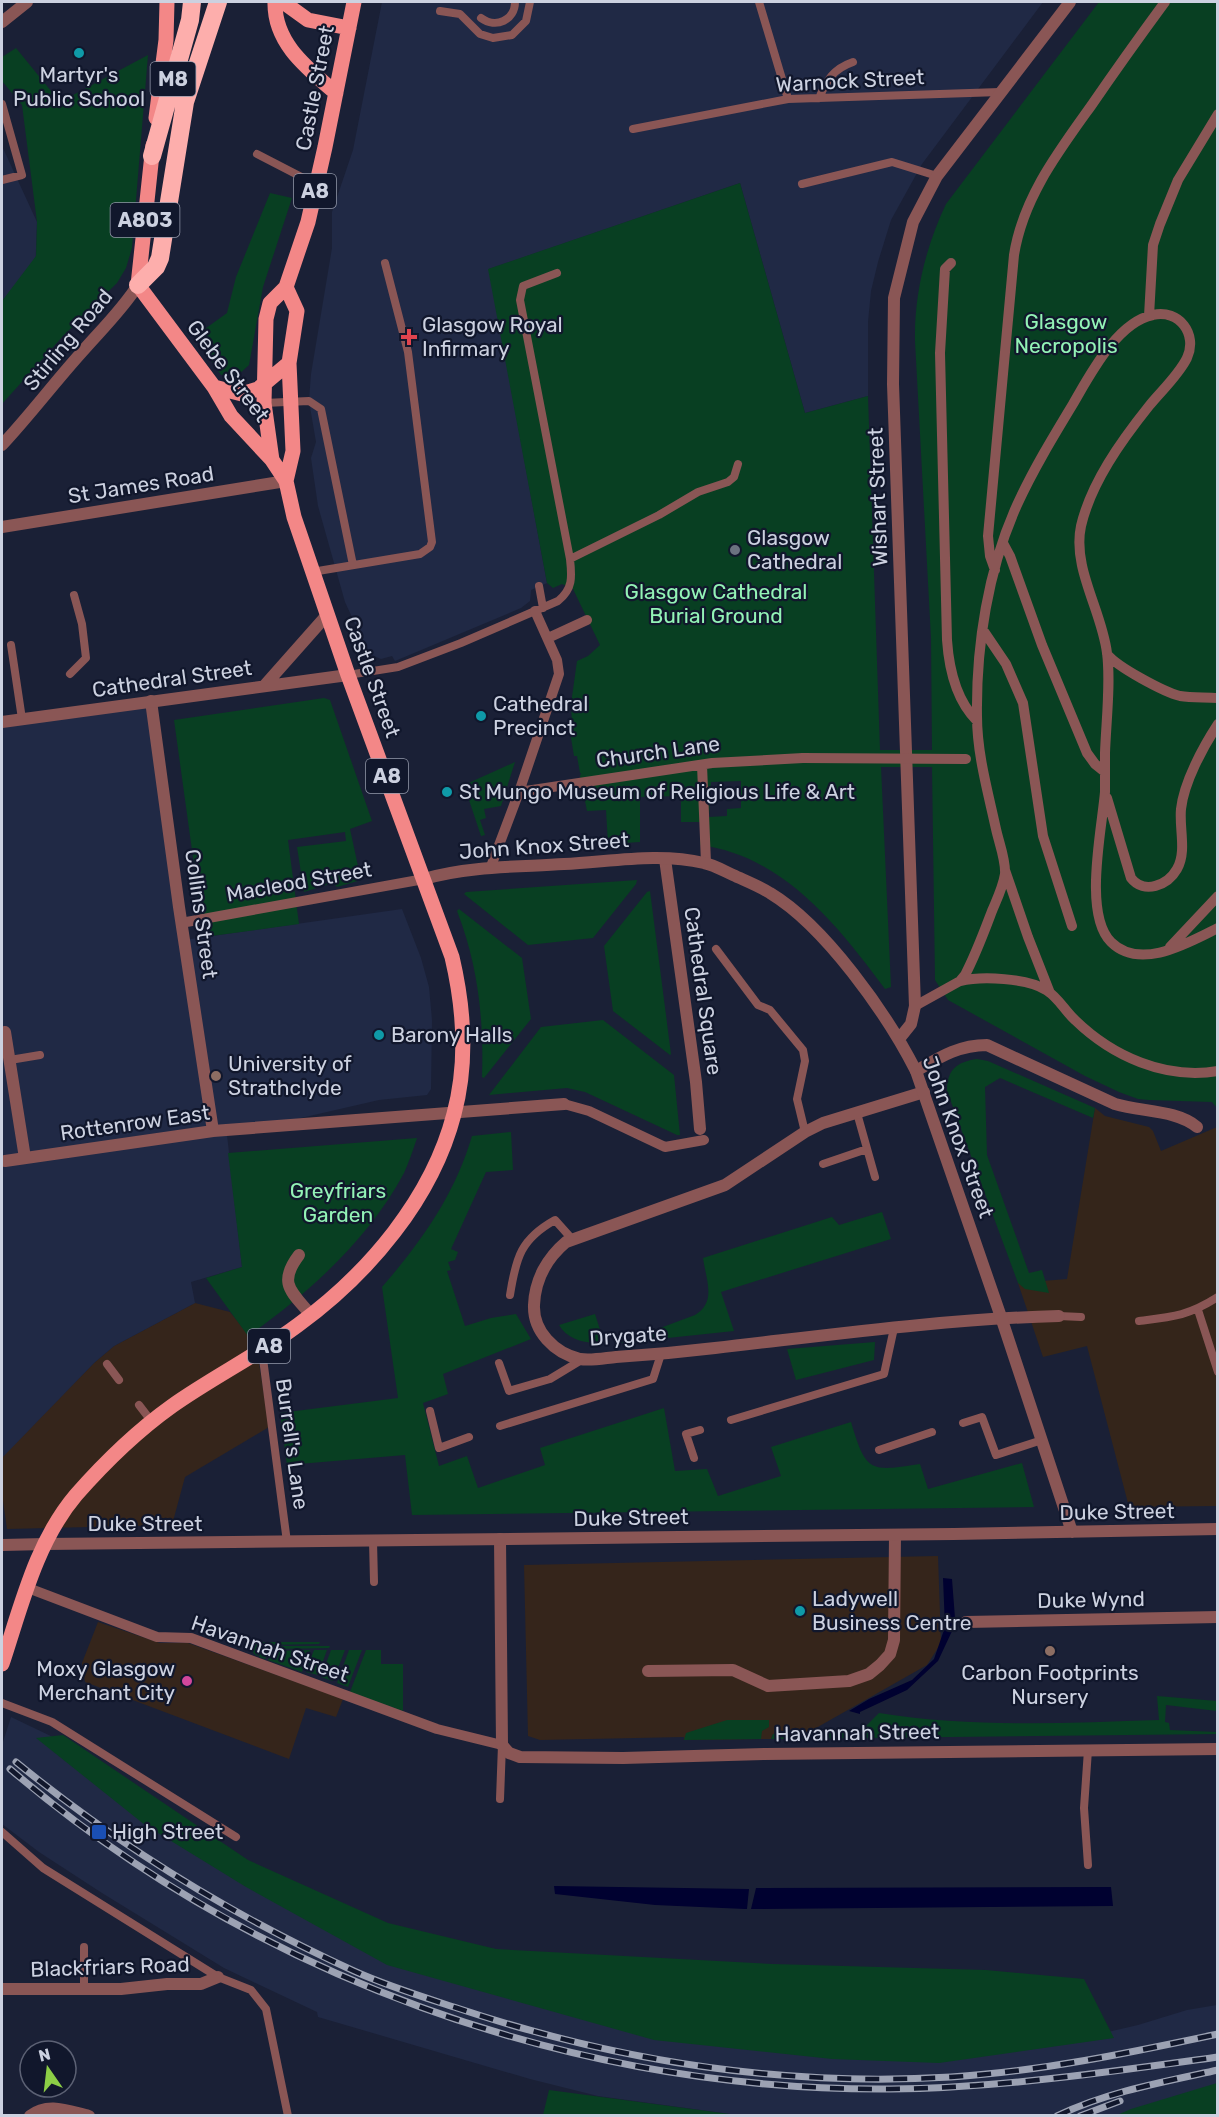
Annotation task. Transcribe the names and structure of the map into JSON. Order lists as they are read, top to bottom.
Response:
{
  "streets": {
    "highway": ["M8"],
    "main road": [
      "Castle Street",
      "A8",
      "A803",
      "Glebe Street"
    ],
    "street": [
      "Stirling Road",
      "St James Road",
      "Wishart Street",
      "Cathedral Street",
      "Church Lane",
      "John Knox Street",
      "Macleod Street",
      "Collins Street",
      "Cathedral Square",
      "Rottenrow East",
      "Drygate",
      "Duke Street",
      "Duke Wynd",
      "Havannah Street",
      "Blackfriars Road"
    ],
    "lane": ["Warnock Street", "Burrell's Lane"]
  },
  "crossings": [
    ["M8", "A803"],
    ["M8", "Stirling Road"],
    ["M8", "Glebe Street"],
    ["Warnock Street", "Wishart Street"],
    ["Castle Street", "A8"],
    ["Castle Street", "Glebe Street"],
    ["Castle Street", "St James Road"],
    ["Castle Street", "Cathedral Street"],
    ["Castle Street", "John Knox Street"],
    ["Castle Street", "Macleod Street"],
    ["Castle Street", "Cathedral Square"],
    ["Castle Street", "Rottenrow East"],
    ["A8", "Cathedral Square"],
    ["A8", "Rottenrow East"],
    ["A8", "Burrell's Lane"],
    ["A8", "Duke Street"],
    ["A8", "Havannah Street"],
    ["A803", "Stirling Road"],
    ["A803", "Glebe Street"],
    ["Stirling Road", "Glebe Street"],
    ["Glebe Street", "St James Road"],
    ["Wishart Street", "John Knox Street"],
    ["Cathedral Street", "Collins Street"],
    ["John Knox Street", "Macleod Street"],
    ["John Knox Street", "Cathedral Square"],
    ["John Knox Street", "Drygate"],
    ["John Knox Street", "Duke Street"],
    ["Macleod Street", "Collins Street"],
    ["Collins Street", "Rottenrow East"],
    ["Cathedral Square", "Rottenrow East"],
    ["Burrell's Lane", "Duke Street"]
  ],
  "parks": ["Glasgow Necropolis", "Glasgow Cathedral Burial Ground", "Greyfriars Garden"],
  "places": {
    "other": [
      "Martyr's Public School",
      "Glasgow Cathedral",
      "Cathedral Precinct",
      "St Mungo Museum of Religious Life & Art",
      "Barony Halls",
      "University of Strathclyde",
      "Ladywell Business Centre",
      "Carbon Footprints Nursery",
      "Moxy Glasgow Merchant City"
    ],
    "health": ["Glasgow Royal Infirmary"],
    "transit": ["High Street"]
  },
  "north": "top"
}
